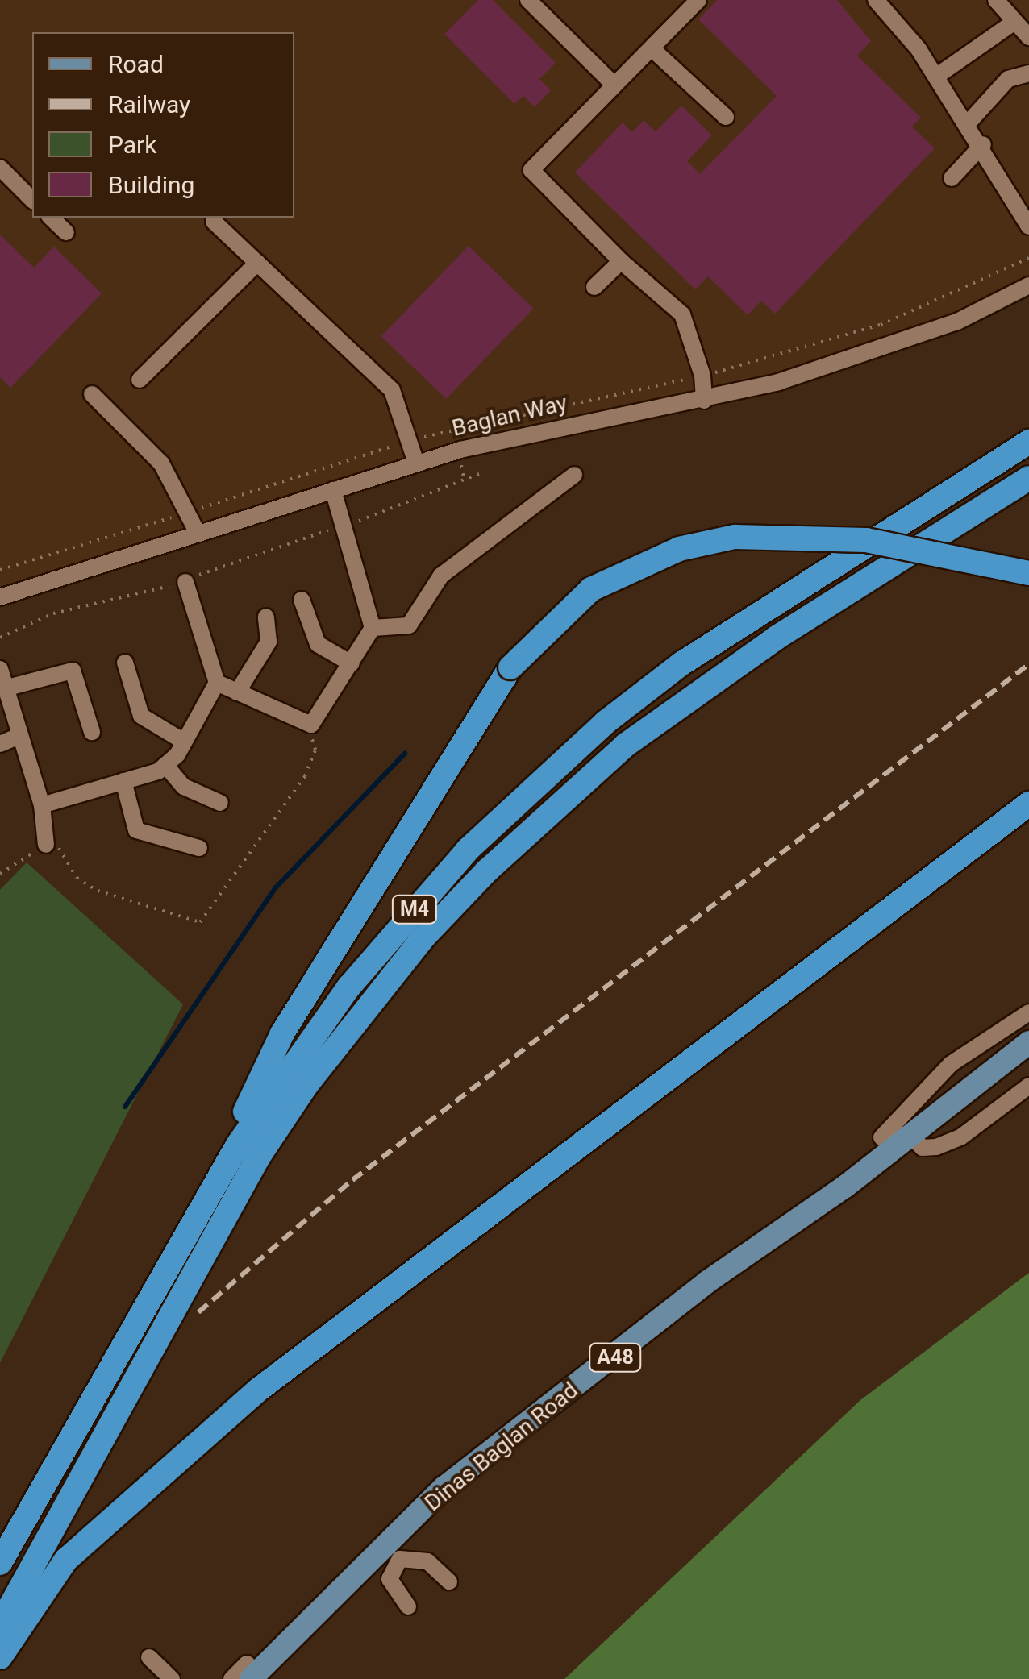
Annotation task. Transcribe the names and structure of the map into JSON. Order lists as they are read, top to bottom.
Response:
{
  "streets": {
    "highway": ["M4"],
    "main road": ["A48", "Dinas Baglan Road"],
    "street": ["Baglan Way"]
  },
  "legend": [
    "Road",
    "Railway",
    "Park",
    "Building"
  ]
}
